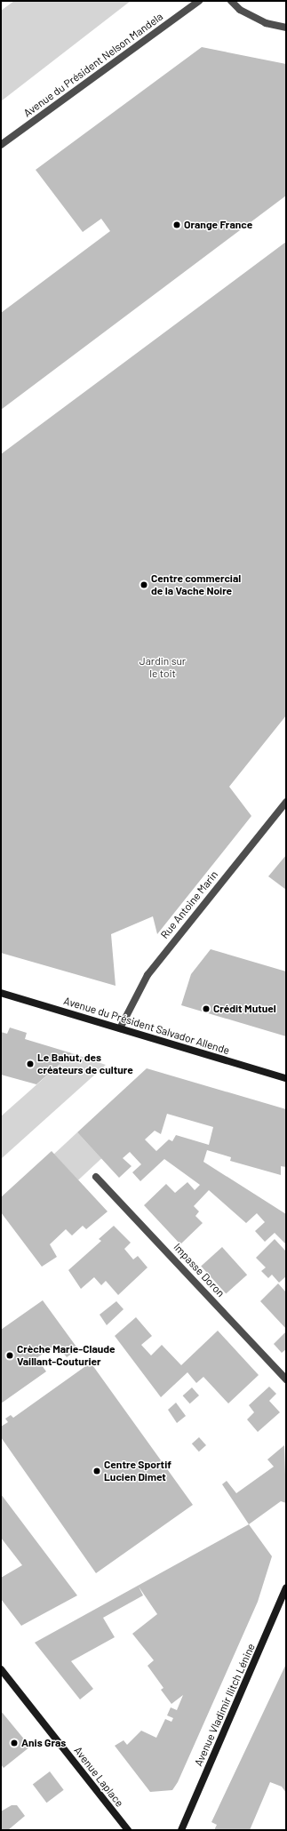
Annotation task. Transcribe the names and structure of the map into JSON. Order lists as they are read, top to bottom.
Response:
{
  "streets": {
    "main road": ["Avenue du Président Salvador Allende", "Avenue Vladimir Ilitch Lénine", "Avenue Laplace"],
    "street": ["Avenue du Président Nelson Mandela", "Rue Antoine Marin", "Impasse Doron"]
  },
  "crossings": [
    ["Rue Antoine Marin", "Avenue du Président Salvador Allende"]
  ],
  "parks": ["Jardin sur le toit"],
  "places": [
    "Orange France",
    "Centre commercial de la Vache Noire",
    "Crédit Mutuel",
    "Le Bahut, des créateurs de culture",
    "Crèche Marie-Claude Vaillant-Couturier",
    "Centre Sportif Lucien Dimet",
    "Anis Gras"
  ]
}
